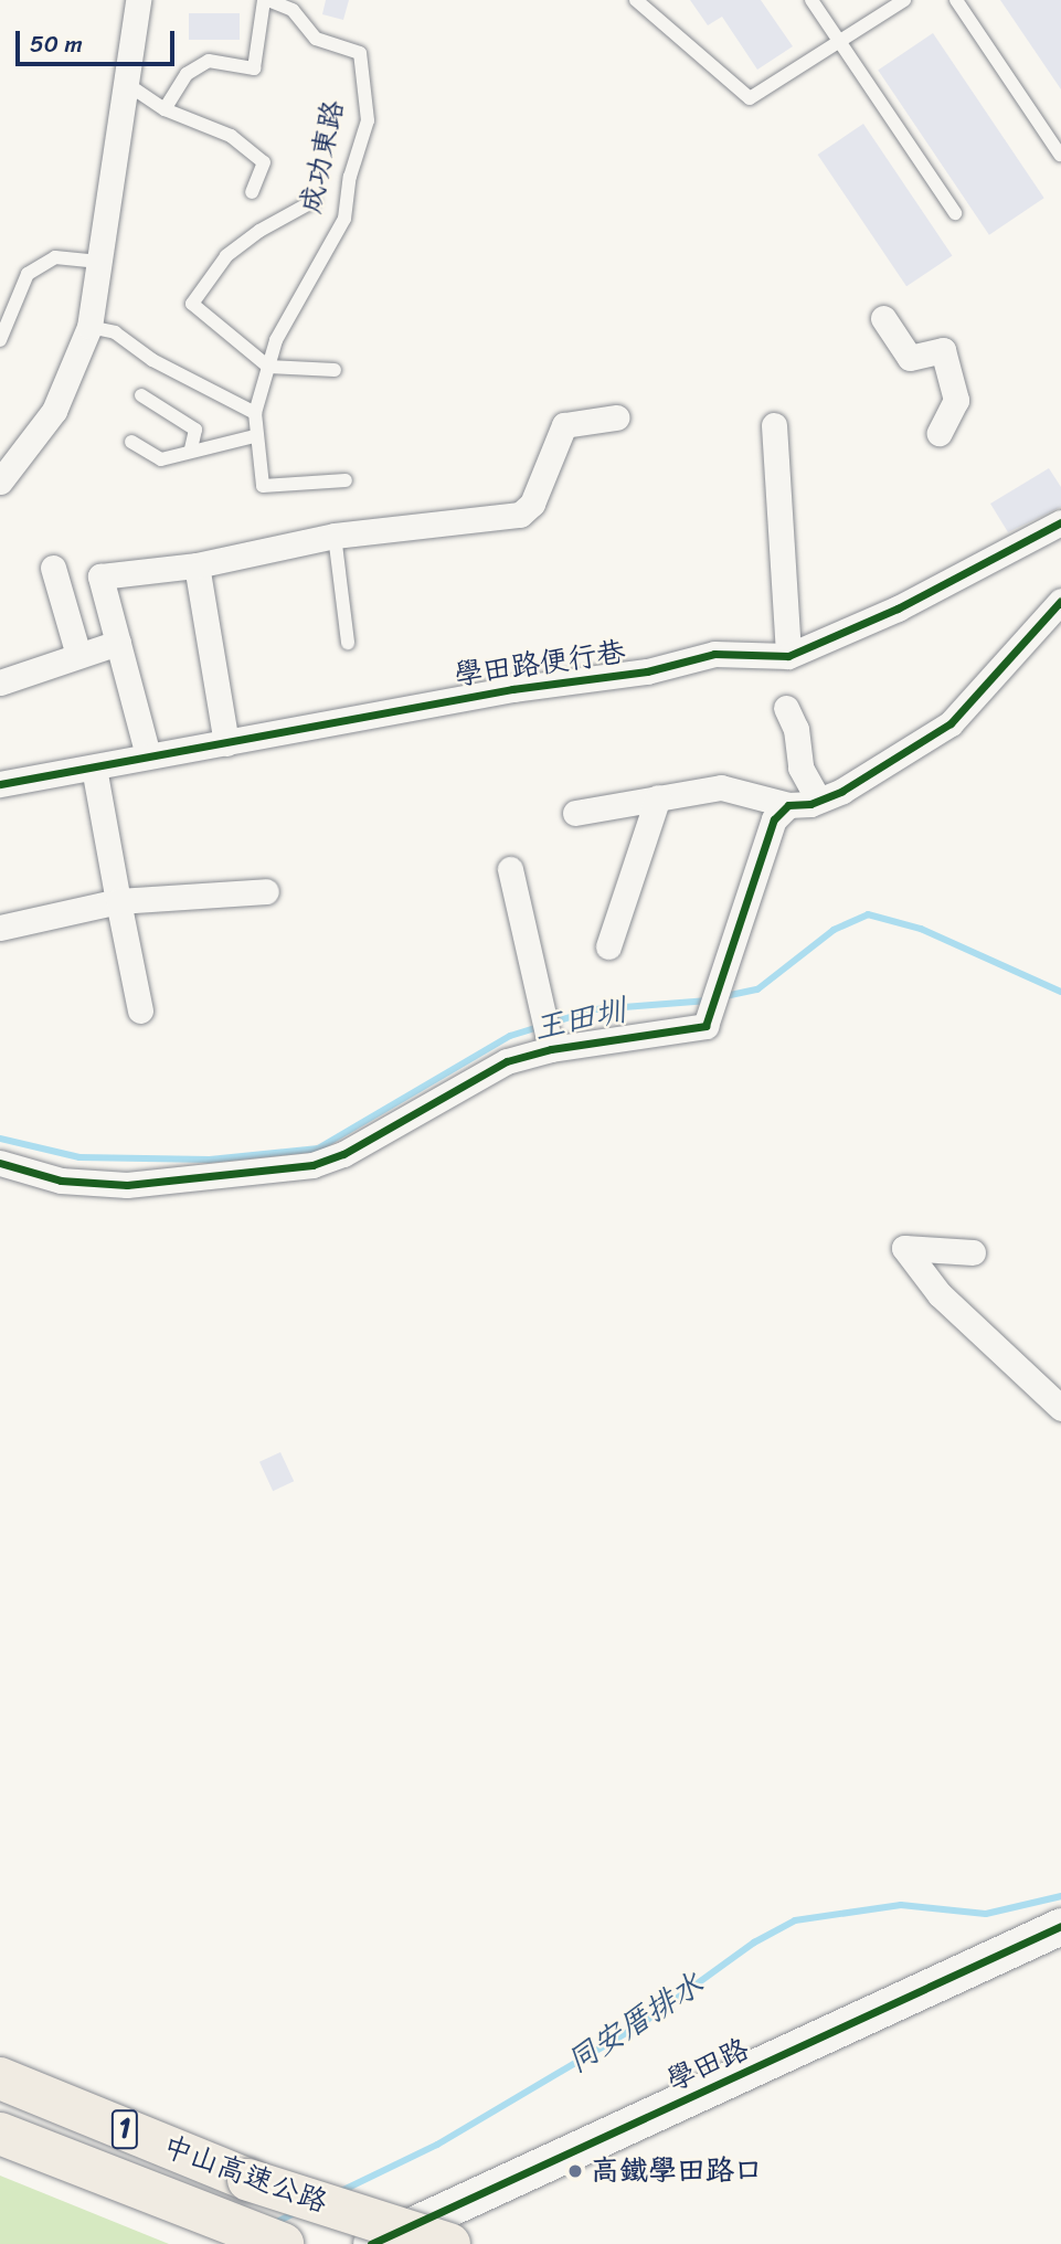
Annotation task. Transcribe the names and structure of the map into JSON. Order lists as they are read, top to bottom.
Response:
{
  "streets": {
    "highway": ["1", "中山高速公路"],
    "main road": ["學田路"],
    "street": ["學田路便行巷"],
    "lane": ["成功東路"]
  },
  "water": ["王田圳", "同安厝排水"],
  "places": ["高鐵學田路口"],
  "scale_bar": "50 m"
}
